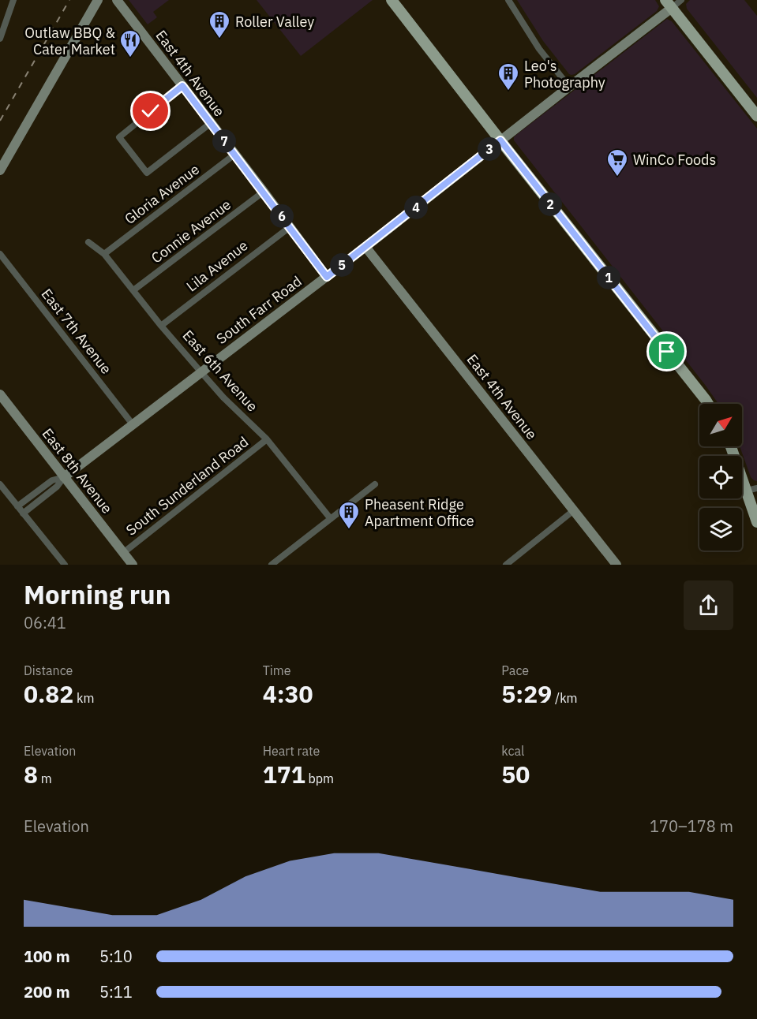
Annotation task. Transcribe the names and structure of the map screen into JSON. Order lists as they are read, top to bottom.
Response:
{
  "streets": {
    "street": [
      "East 4th Avenue",
      "Gloria Avenue",
      "Connie Avenue",
      "Lila Avenue",
      "South Farr Road",
      "East 7th Avenue",
      "East 6th Avenue",
      "East 8th Avenue",
      "South Sunderland Road"
    ]
  },
  "crossings": [
    ["East 4th Avenue", "Gloria Avenue"],
    ["East 4th Avenue", "Connie Avenue"],
    ["East 4th Avenue", "Lila Avenue"],
    ["East 4th Avenue", "South Farr Road"],
    ["Gloria Avenue", "East 6th Avenue"],
    ["Connie Avenue", "East 6th Avenue"],
    ["Lila Avenue", "East 6th Avenue"],
    ["South Farr Road", "East 7th Avenue"],
    ["South Farr Road", "East 6th Avenue"],
    ["South Farr Road", "East 8th Avenue"],
    ["East 6th Avenue", "South Sunderland Road"],
    ["East 8th Avenue", "South Sunderland Road"]
  ],
  "places": {
    "building": ["Roller Valley", "Leo's Photography", "Pheasent Ridge Apartment Office"],
    "restaurant": ["Outlaw BBQ & Cater Market"],
    "supermarket": ["WinCo Foods"]
  },
  "north": "top right",
  "page": {
    "pins": [
      "7",
      "3",
      "2",
      "4",
      "6",
      "5",
      "1"
    ],
    "heading": ["Morning run", "06:41"],
    "stats": [
      ["Distance", "0.82 km"],
      ["Time", "4:30"],
      ["Pace", "5:29 /km"],
      ["Elevation", "8 m"],
      ["Heart rate", "171 bpm"],
      ["kcal", "50"]
    ],
    "chart": ["Elevation", "170–178 m"],
    "list": [
      {
        "name": "100 m",
        "note": "5:10"
      },
      {
        "name": "200 m",
        "note": "5:11"
      }
    ]
  }
}
